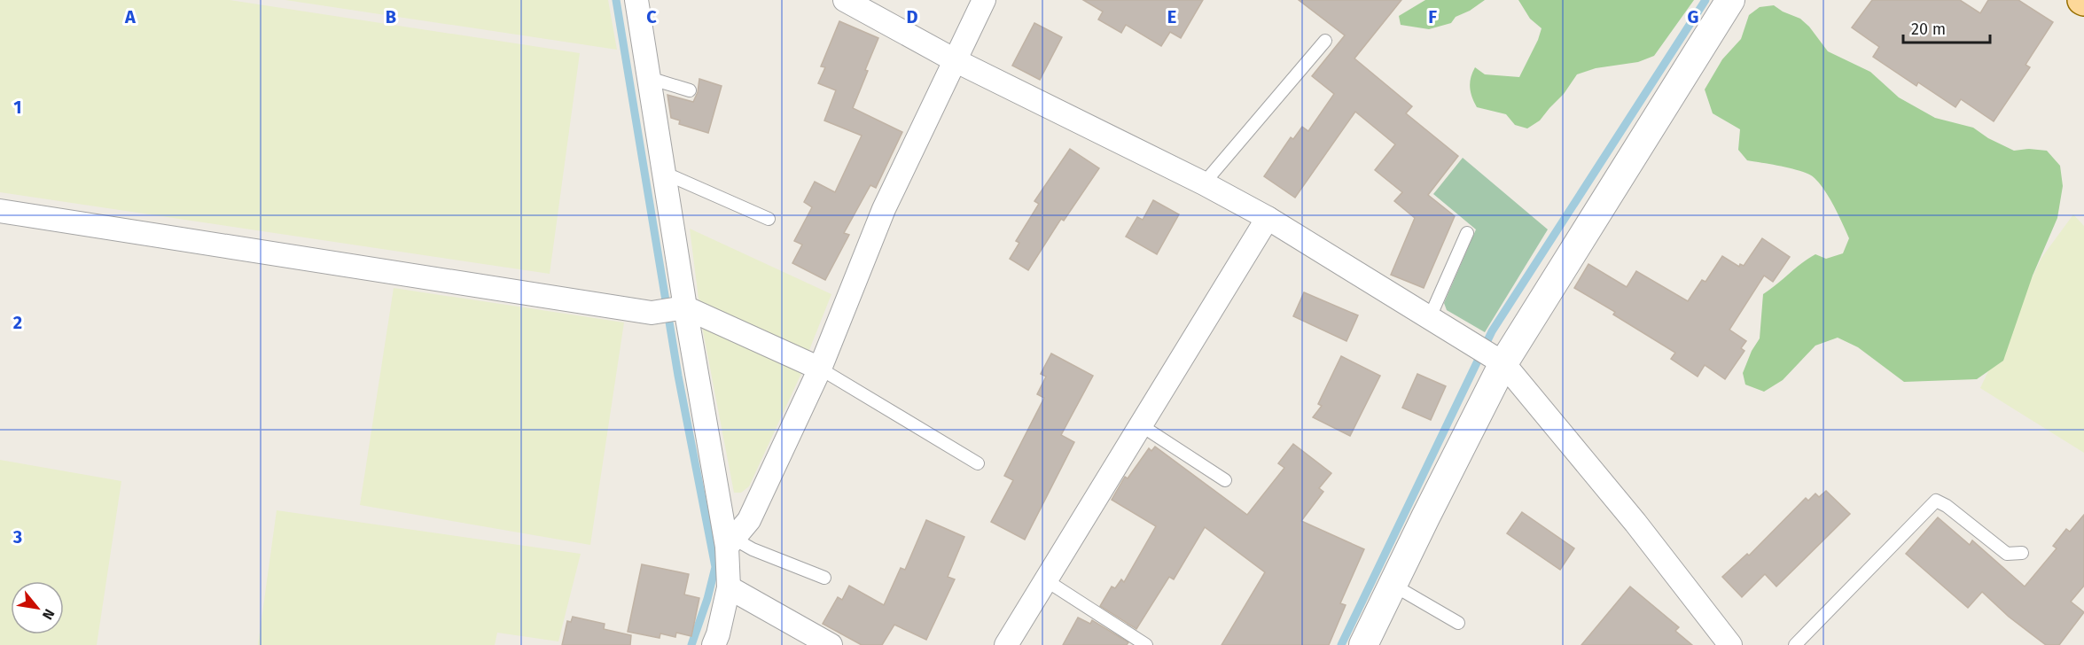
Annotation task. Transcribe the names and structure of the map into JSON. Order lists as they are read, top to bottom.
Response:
{
  "scale_bar": "20 m",
  "north": "bottom right",
  "grid": {
    "columns": [
      "A",
      "B",
      "C",
      "D",
      "E",
      "F",
      "G"
    ],
    "rows": ["1", "2", "3"]
  }
}
